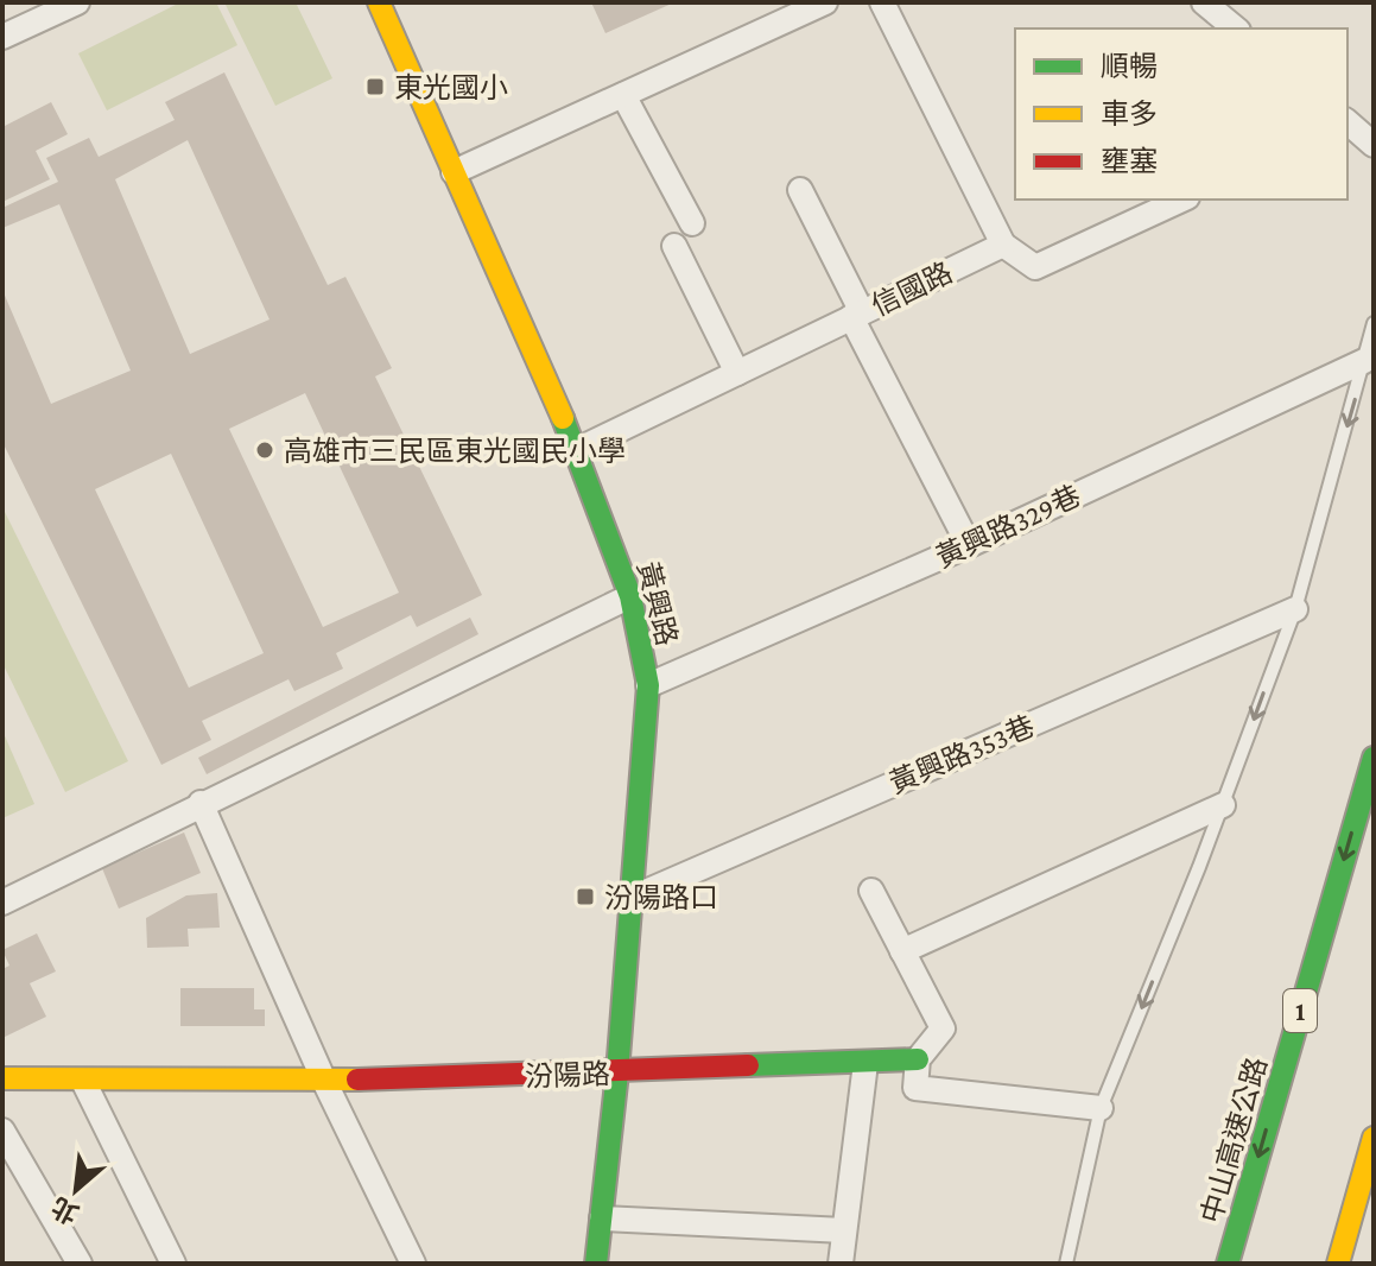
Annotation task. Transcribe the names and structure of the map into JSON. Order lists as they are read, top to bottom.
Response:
{
  "streets": {
    "main road": [
      "黃興路",
      "1",
      "汾陽路",
      "中山高速公路"
    ],
    "street": ["信國路", "黃興路329巷", "黃興路353巷"]
  },
  "crossings": [
    ["信國路", "黃興路"],
    ["黃興路329巷", "黃興路"],
    ["黃興路", "黃興路353巷"],
    ["黃興路", "汾陽路"]
  ],
  "one_way": ["中山高速公路"],
  "places": {
    "transit": ["東光國小", "汾陽路口"],
    "other": ["高雄市三民區東光國民小學"]
  },
  "legend": ["順暢", "車多", "壅塞"],
  "north": "bottom left"
}
